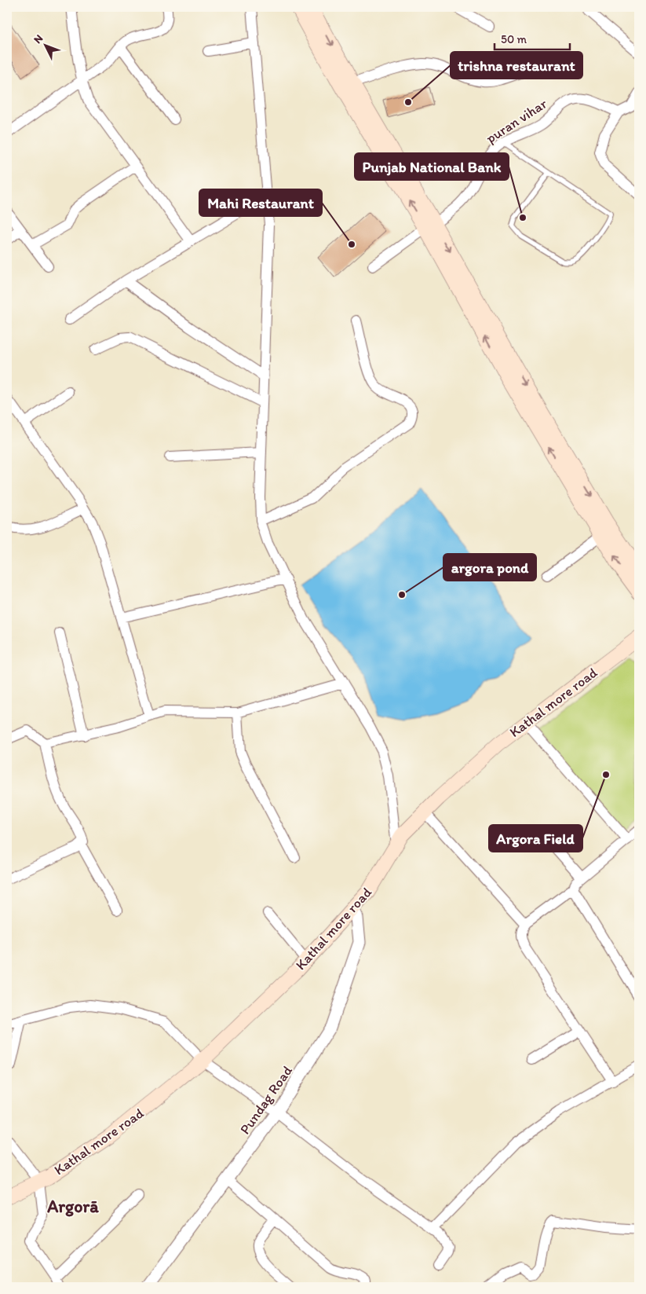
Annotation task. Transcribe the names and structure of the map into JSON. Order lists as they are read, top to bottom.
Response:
{
  "streets": {
    "main road": ["Kathal more road"],
    "street": ["puran vihar", "Pundag Road"]
  },
  "crossings": [
    ["Kathal more road", "Pundag Road"]
  ],
  "districts": ["Argorā"],
  "places": [
    "trishna restaurant",
    "Punjab National Bank",
    "Mahi Restaurant",
    "argora pond",
    "Argora Field"
  ],
  "scale_bar": "50 m",
  "north": "top left"
}
